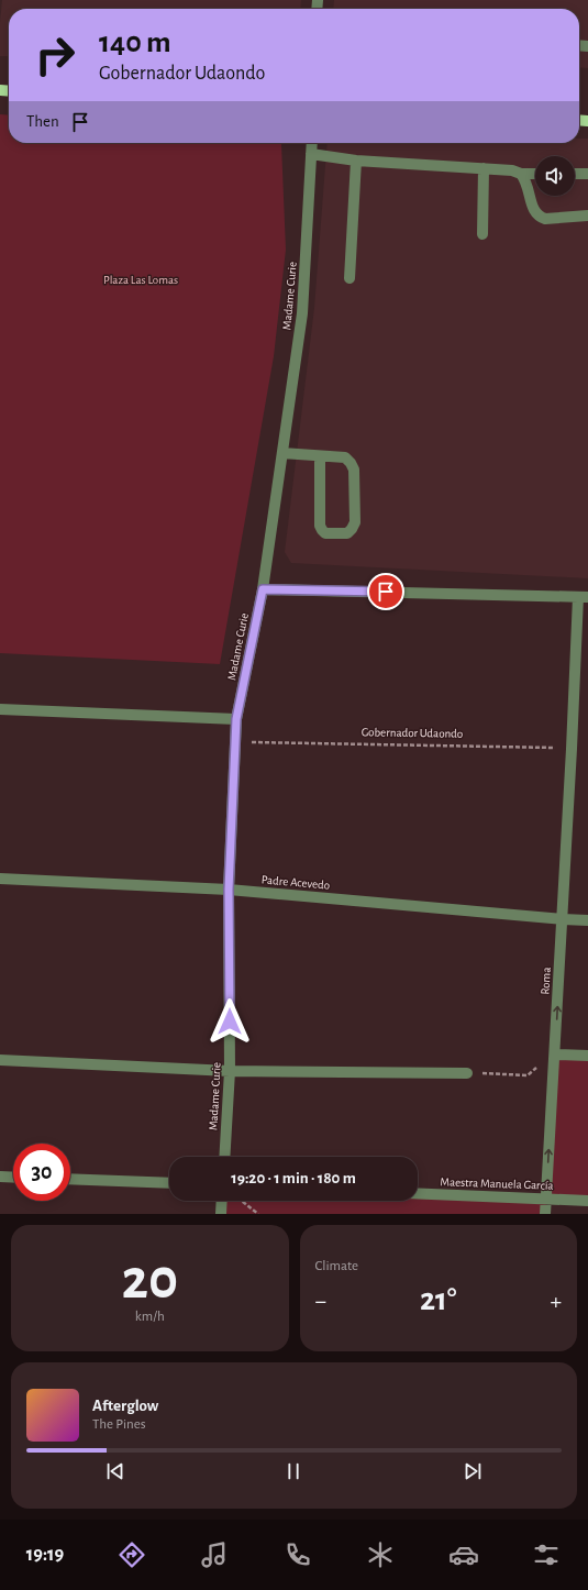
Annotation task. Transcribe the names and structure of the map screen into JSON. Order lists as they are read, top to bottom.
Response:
{
  "streets": {
    "street": [
      "Madame Curie",
      "Padre Acevedo",
      "Roma",
      "Maestra Manuela García"
    ],
    "path": ["Gobernador Udaondo"]
  },
  "crossings": [
    ["Madame Curie", "Gobernador Udaondo"],
    ["Madame Curie", "Padre Acevedo"],
    ["Gobernador Udaondo", "Roma"],
    ["Padre Acevedo", "Roma"],
    ["Roma", "Maestra Manuela García"]
  ],
  "one_way": ["Roma"],
  "parks": ["Plaza Las Lomas"],
  "page": {
    "turn": ["140 m", "Gobernador Udaondo"],
    "then": "Then",
    "limit": "30",
    "trip": "19:20 · 1 min · 180 m",
    "tile": [
      ["20", "km/h"],
      "Climate"
    ],
    "heat": ["−", "21°", "+"],
    "song": ["Afterglow", "The Pines"],
    "tabs": "19:19"
  }
}
